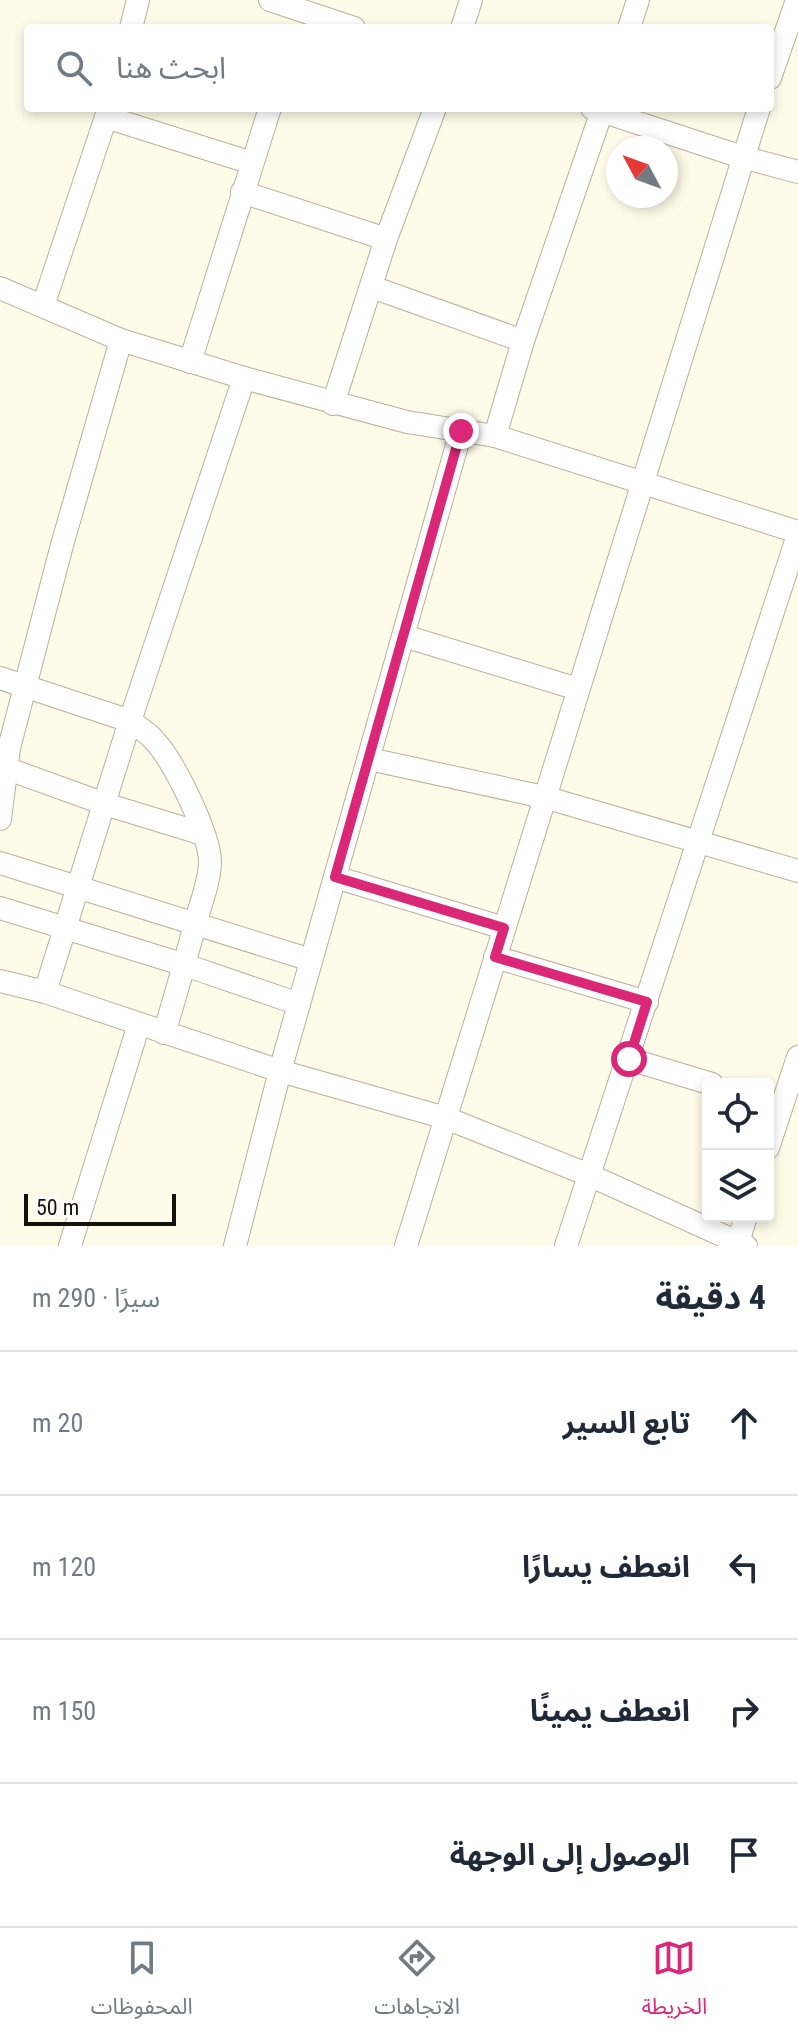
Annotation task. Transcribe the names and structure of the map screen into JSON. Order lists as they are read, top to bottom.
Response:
{
  "scale_bar": "50 m",
  "north": "top left",
  "page": {
    "search": "ابحث هنا",
    "scale": "50 m",
    "heading": ["4 دقيقة", "سيرًا · 290 m"],
    "list": [
      ["تابع السير", "20 m"],
      ["انعطف يسارًا", "120 m"],
      ["انعطف يمينًا", "150 m"],
      "الوصول إلى الوجهة"
    ],
    "nav": ["الخريطة", "الاتجاهات", "المحفوظات"]
  }
}
